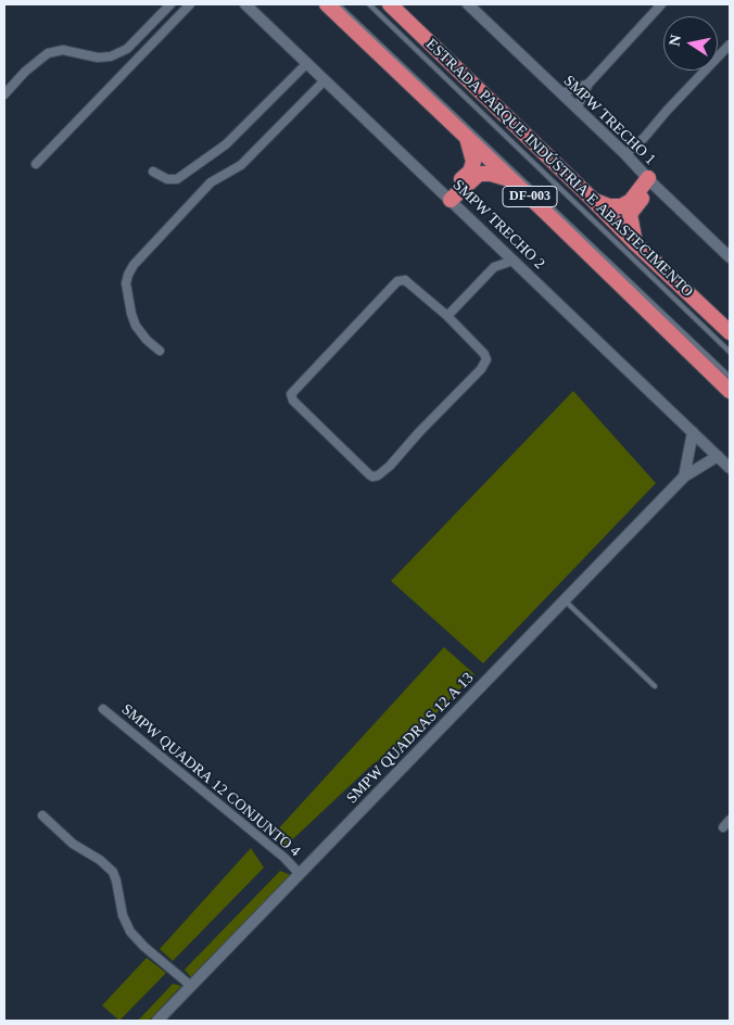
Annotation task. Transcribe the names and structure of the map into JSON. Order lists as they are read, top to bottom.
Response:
{
  "streets": {
    "highway": ["ESTRADA PARQUE INDÚSTRIA E ABASTECIMENTO", "DF-003"],
    "street": [
      "SMPW TRECHO 1",
      "SMPW TRECHO 2",
      "SMPW QUADRAS 12 A 13",
      "SMPW QUADRA 12 CONJUNTO 4"
    ]
  },
  "crossings": [
    ["SMPW TRECHO 2", "SMPW QUADRAS 12 A 13"],
    ["SMPW QUADRAS 12 A 13", "SMPW QUADRA 12 CONJUNTO 4"]
  ],
  "north": "left"
}
